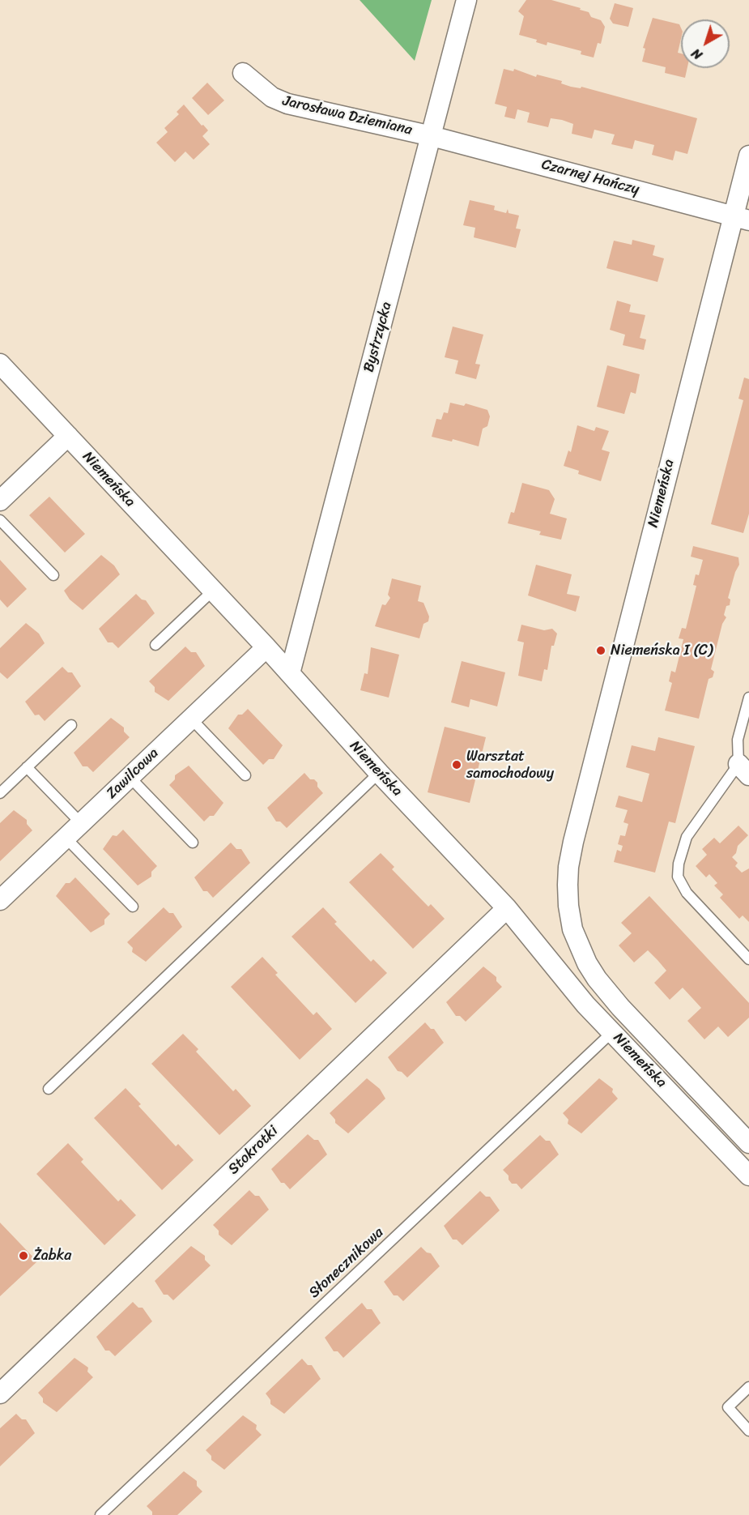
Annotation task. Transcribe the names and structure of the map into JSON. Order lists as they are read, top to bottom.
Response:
{
  "streets": {
    "street": [
      "Jarosława Dziemiana",
      "Czarnej Hańczy",
      "Bystrzycka",
      "Niemeńska",
      "Zawilcowa",
      "Stokrotki"
    ],
    "lane": ["Słonecznikowa"]
  },
  "crossings": [
    ["Jarosława Dziemiana", "Czarnej Hańczy"],
    ["Jarosława Dziemiana", "Bystrzycka"],
    ["Czarnej Hańczy", "Bystrzycka"],
    ["Czarnej Hańczy", "Niemeńska"],
    ["Bystrzycka", "Niemeńska"],
    ["Niemeńska", "Zawilcowa"],
    ["Niemeńska", "Stokrotki"],
    ["Niemeńska", "Słonecznikowa"]
  ],
  "places": ["Niemeńska I (C)", "Warsztat samochodowy", "Żabka"],
  "north": "bottom left"
}
